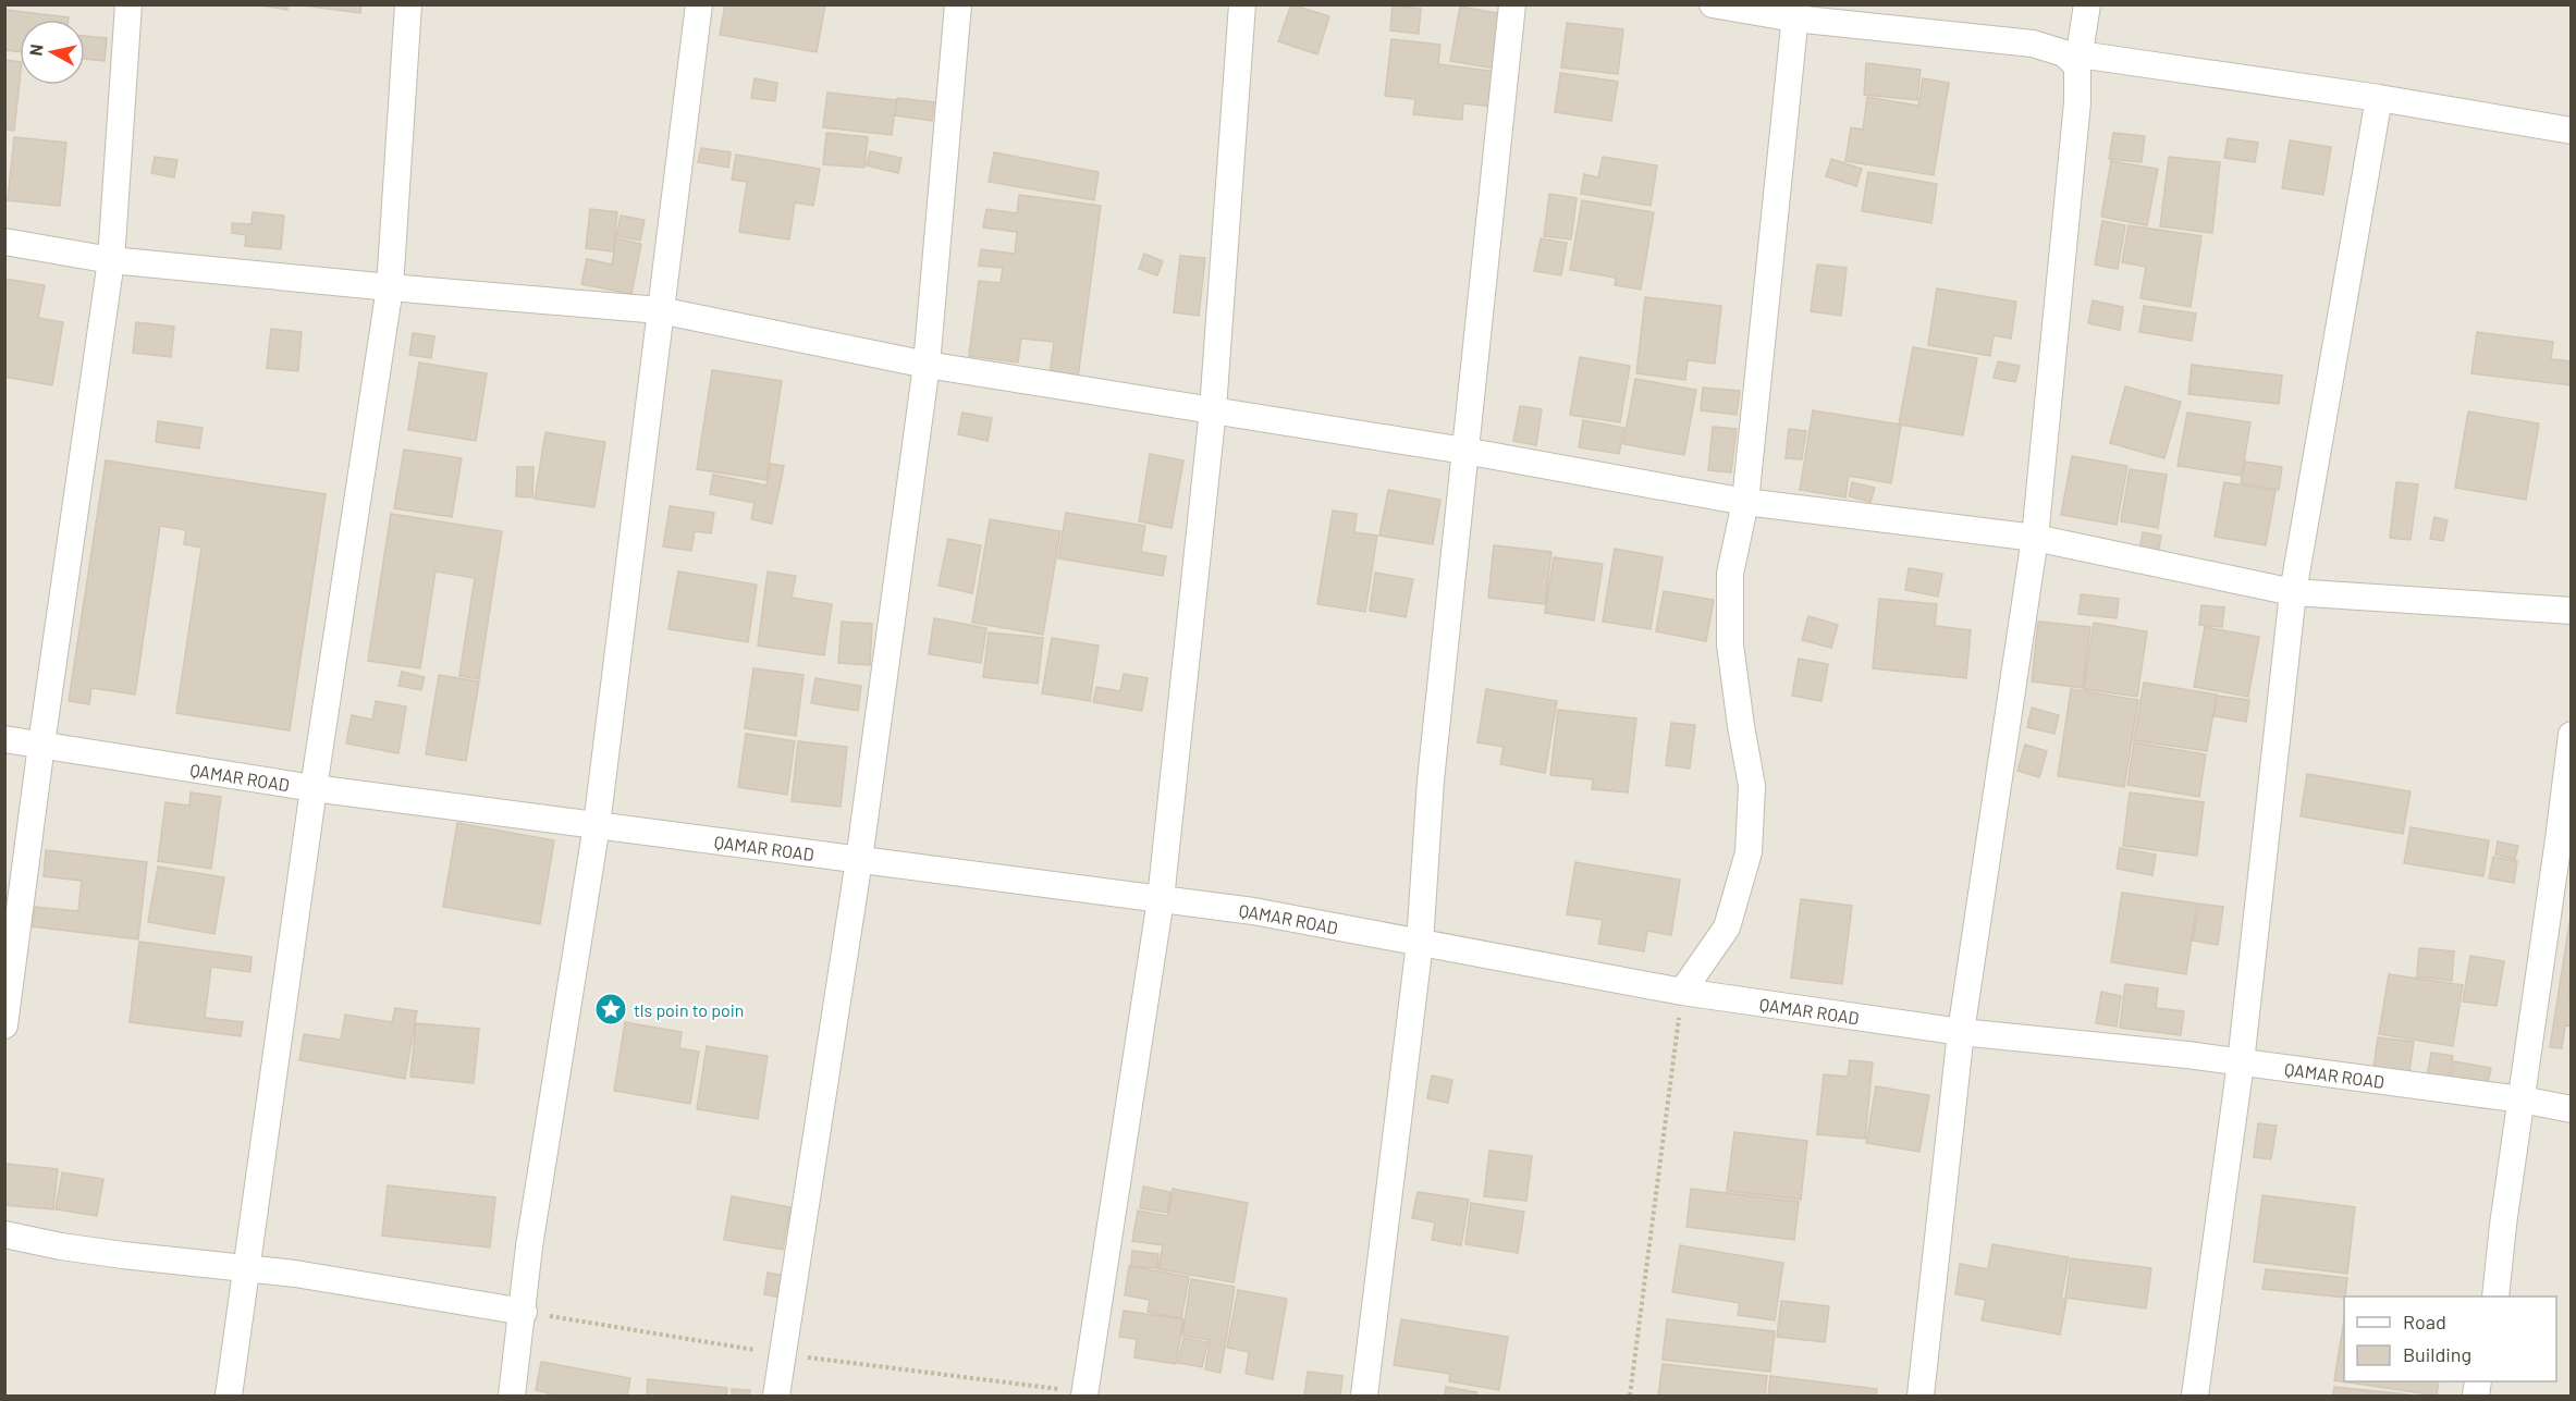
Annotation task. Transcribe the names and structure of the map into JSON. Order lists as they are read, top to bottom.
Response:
{
  "streets": {
    "street": ["QAMAR ROAD"]
  },
  "places": {
    "place": ["tls poin to poin"]
  },
  "legend": ["Road", "Building"],
  "north": "left"
}
